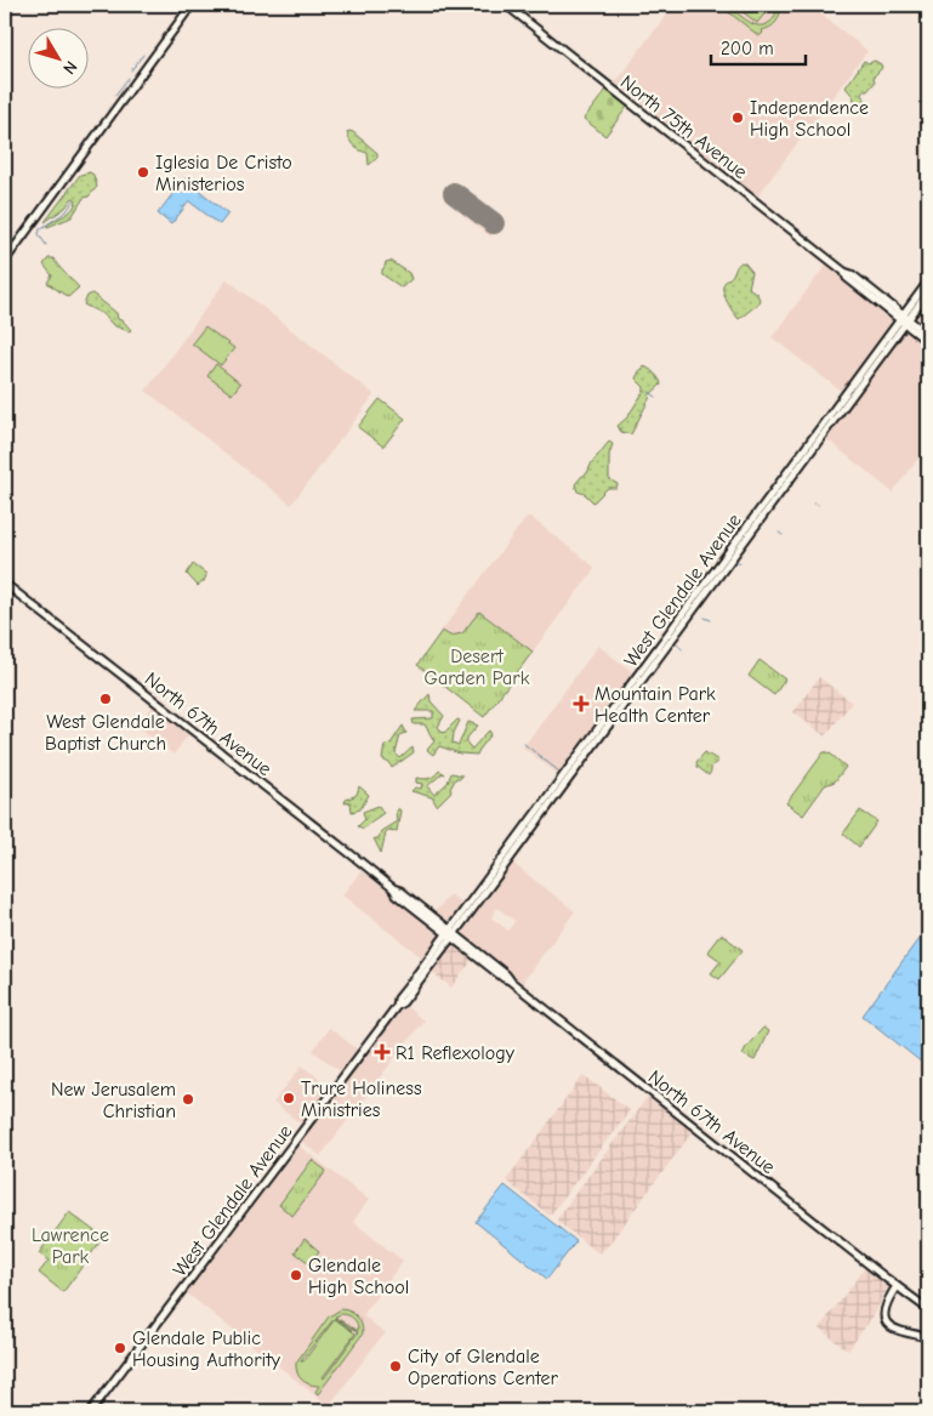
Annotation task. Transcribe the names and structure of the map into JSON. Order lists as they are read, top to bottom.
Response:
{
  "streets": {
    "main road": ["North 75th Avenue", "West Glendale Avenue", "North 67th Avenue"]
  },
  "crossings": [
    ["North 75th Avenue", "West Glendale Avenue"],
    ["West Glendale Avenue", "North 67th Avenue"]
  ],
  "parks": ["Desert Garden Park", "Lawrence Park"],
  "places": {
    "other": [
      "Independence High School",
      "Iglesia De Cristo Ministerios",
      "West Glendale Baptist Church",
      "Trure Holiness Ministries",
      "New Jerusalem Christian",
      "Glendale High School",
      "Glendale Public Housing Authority",
      "City of Glendale Operations Center"
    ],
    "health": ["Mountain Park Health Center", "R1 Reflexology"]
  },
  "scale_bar": "200 m",
  "north": "bottom right"
}
